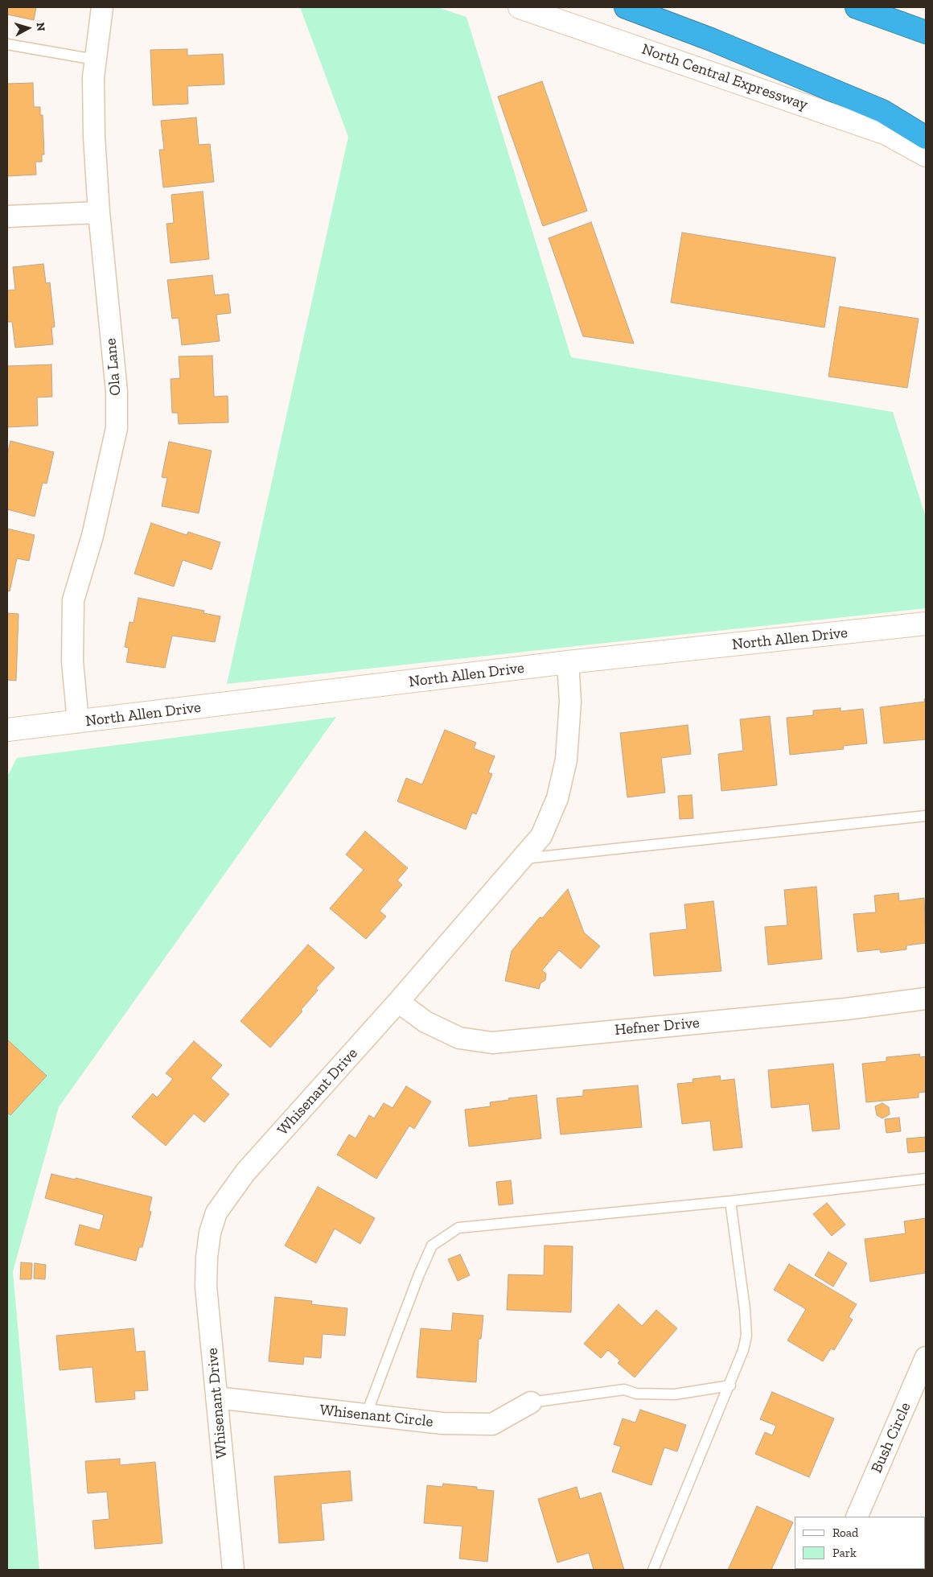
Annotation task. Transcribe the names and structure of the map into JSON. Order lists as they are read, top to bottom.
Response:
{
  "streets": {
    "street": [
      "North Central Expressway",
      "Ola Lane",
      "North Allen Drive",
      "Hefner Drive",
      "Whisenant Drive",
      "Whisenant Circle",
      "Bush Circle"
    ]
  },
  "crossings": [
    ["Ola Lane", "North Allen Drive"],
    ["North Allen Drive", "Whisenant Drive"],
    ["Hefner Drive", "Whisenant Drive"],
    ["Whisenant Drive", "Whisenant Circle"]
  ],
  "legend": ["Road", "Park"],
  "north": "right"
}
